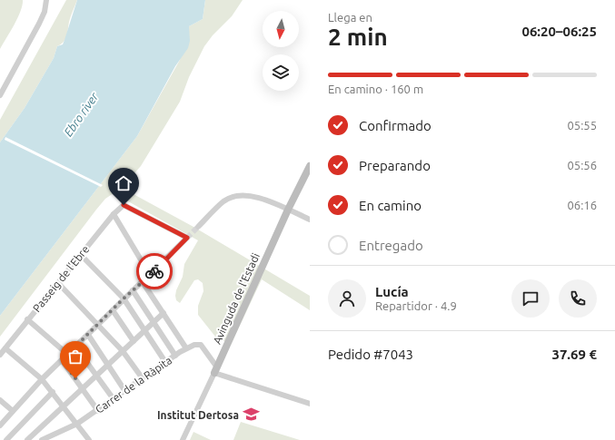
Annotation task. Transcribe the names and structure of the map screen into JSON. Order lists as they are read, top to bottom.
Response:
{
  "streets": {
    "street": ["Passeig de l'Ebre", "Avinguda de l'Estadi", "Carrer de la Ràpita"]
  },
  "crossings": [
    ["Avinguda de l'Estadi", "Carrer de la Ràpita"]
  ],
  "water": ["Ebro river"],
  "places": {
    "school or university": ["Institut Dertosa"]
  },
  "north": "bottom",
  "page": {
    "heading": ["2 min", "Llega en", "06:20–06:25"],
    "panel": [
      "Lucía",
      "Repartidor · 4.9",
      "Pedido #7043",
      "37.69 €"
    ],
    "bar": "En camino · 160 m",
    "list": [
      ["Confirmado", "05:55"],
      ["Preparando", "05:56"],
      ["En camino", "06:16"],
      "Entregado"
    ]
  }
}
